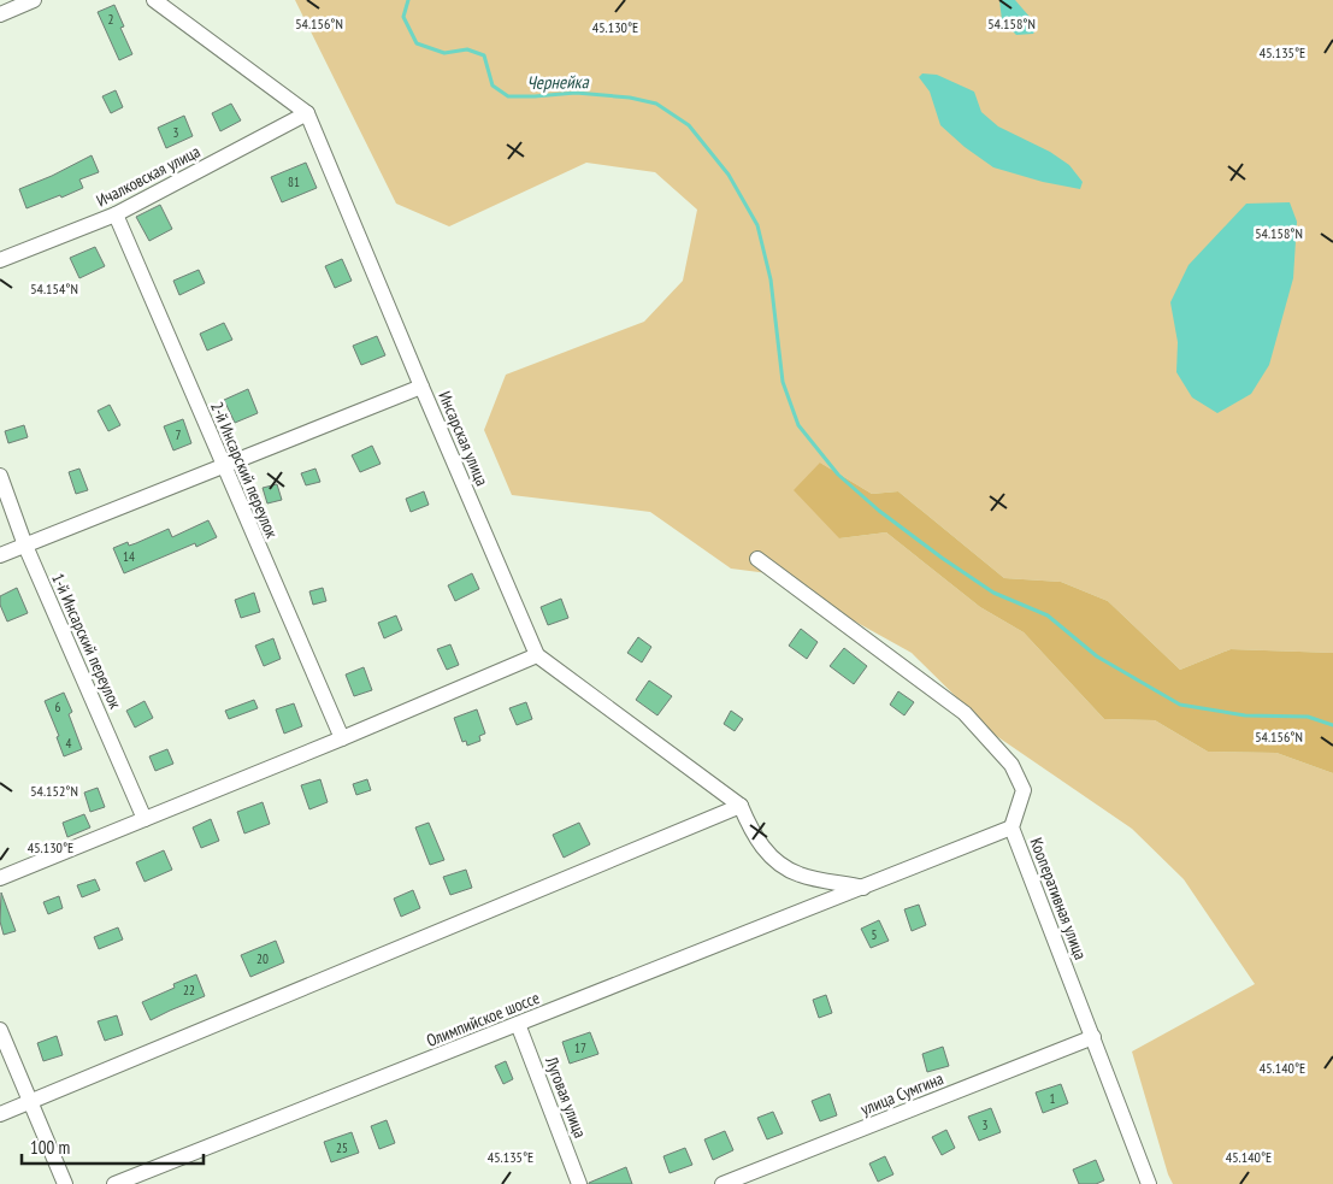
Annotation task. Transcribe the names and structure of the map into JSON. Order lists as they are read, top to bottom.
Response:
{
  "streets": {
    "street": [
      "Ичалковская улица",
      "Инсарская улица",
      "2-й Инсарский переулок",
      "1-й Инсарский переулок",
      "Кооперативная улица",
      "Олимпийское шоссе",
      "улица Сумгина",
      "Луговая улица"
    ]
  },
  "crossings": [
    ["Ичалковская улица", "2-й Инсарский переулок"],
    ["Инсарская улица", "2-й Инсарский переулок"],
    ["Инсарская улица", "1-й Инсарский переулок"],
    ["Кооперативная улица", "Олимпийское шоссе"],
    ["Кооперативная улица", "улица Сумгина"],
    ["Олимпийское шоссе", "Луговая улица"]
  ],
  "water": ["Чернейка"],
  "house_numbers": [
    "2",
    "3",
    "81",
    "7",
    "14",
    "6",
    "4",
    "5",
    "20",
    "22",
    "17",
    "1",
    "3",
    "25"
  ],
  "scale_bar": "100 m",
  "coordinates": [
    "54.156°N",
    "54.158°N",
    "45.130°E",
    "45.135°E",
    "54.154°N",
    "54.152°N",
    "45.140°E"
  ]
}
